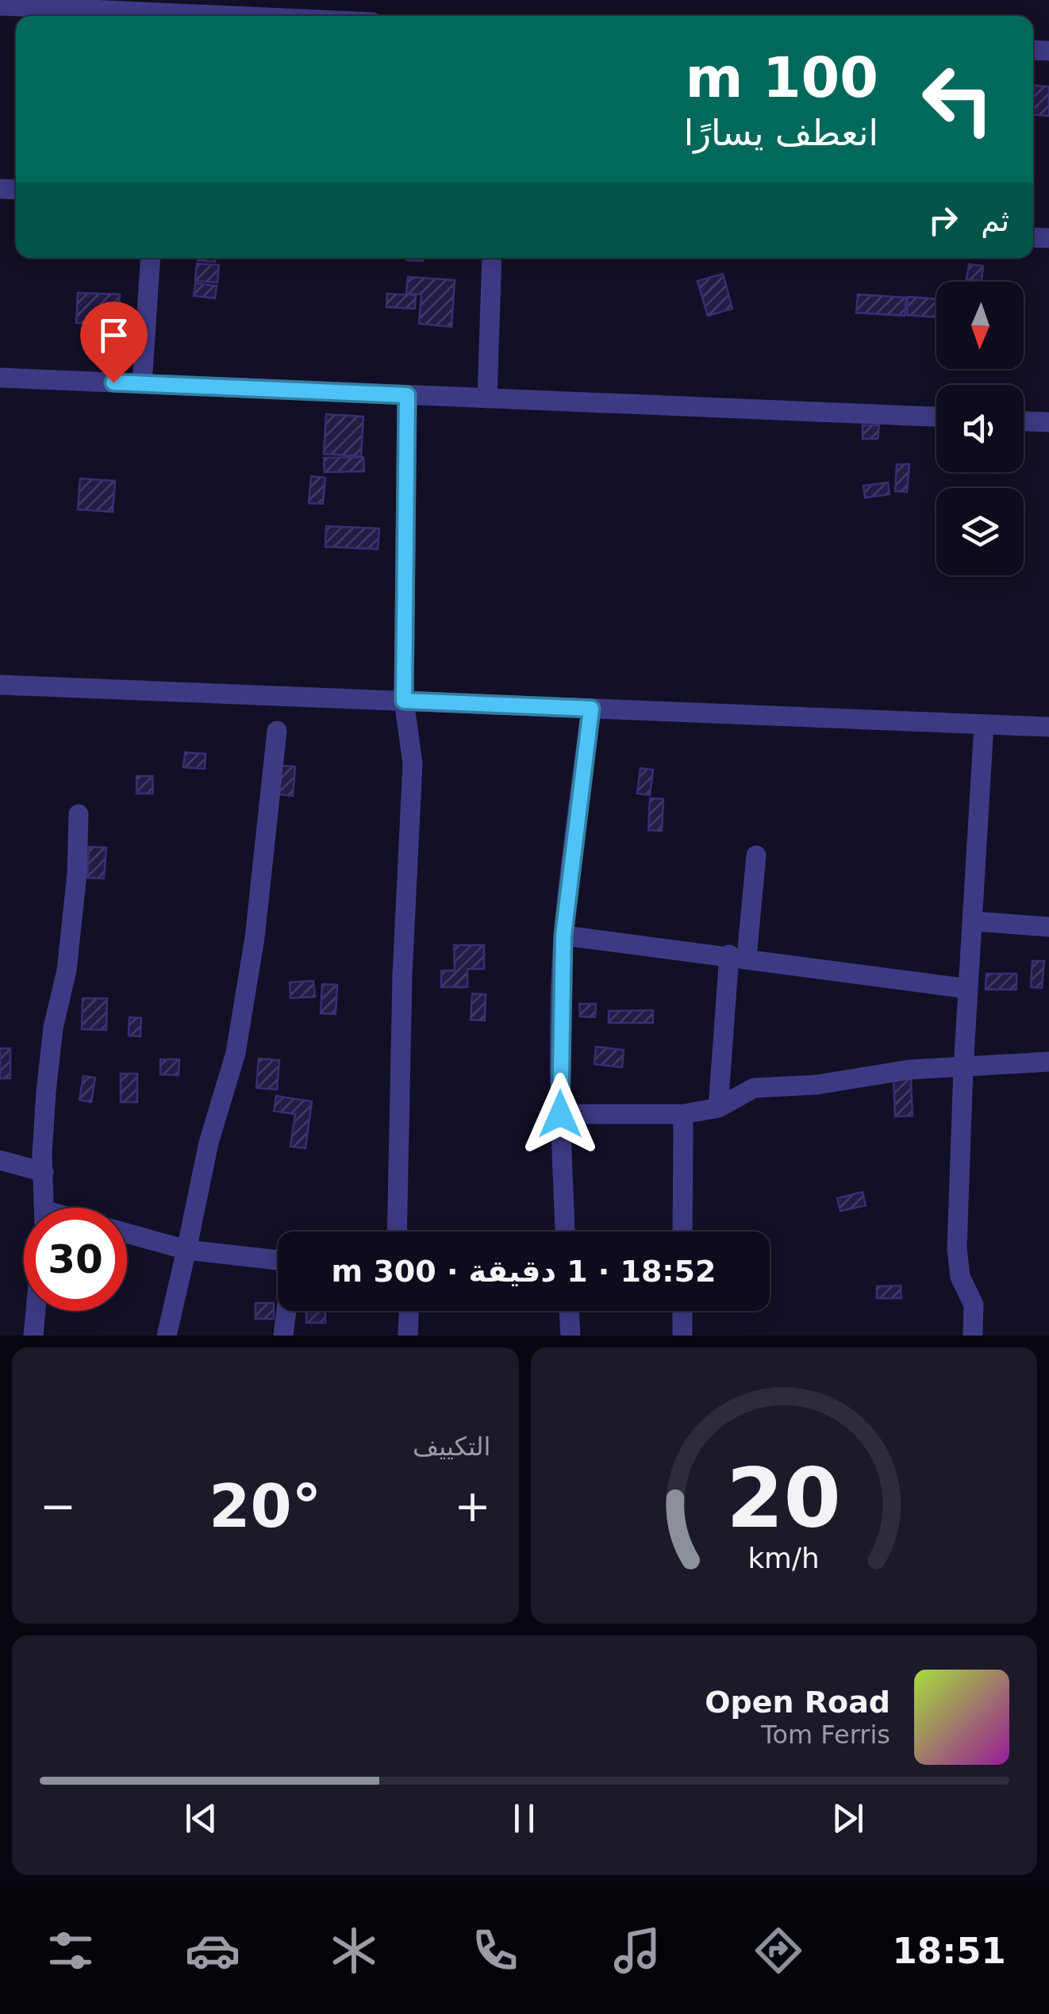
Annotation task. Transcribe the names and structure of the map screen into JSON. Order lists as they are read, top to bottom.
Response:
{
  "north": "bottom",
  "page": {
    "turn": ["100 m", "انعطف يسارًا"],
    "then": "ثم",
    "limit": "30",
    "trip": "18:52 · 1 دقيقة · 300 m",
    "tile": "التكييف",
    "heat": ["−", "20°", "+"],
    "song": ["Open Road", "Tom Ferris"],
    "tabs": "18:51",
    "gauge": ["20", "km/h"]
  }
}
